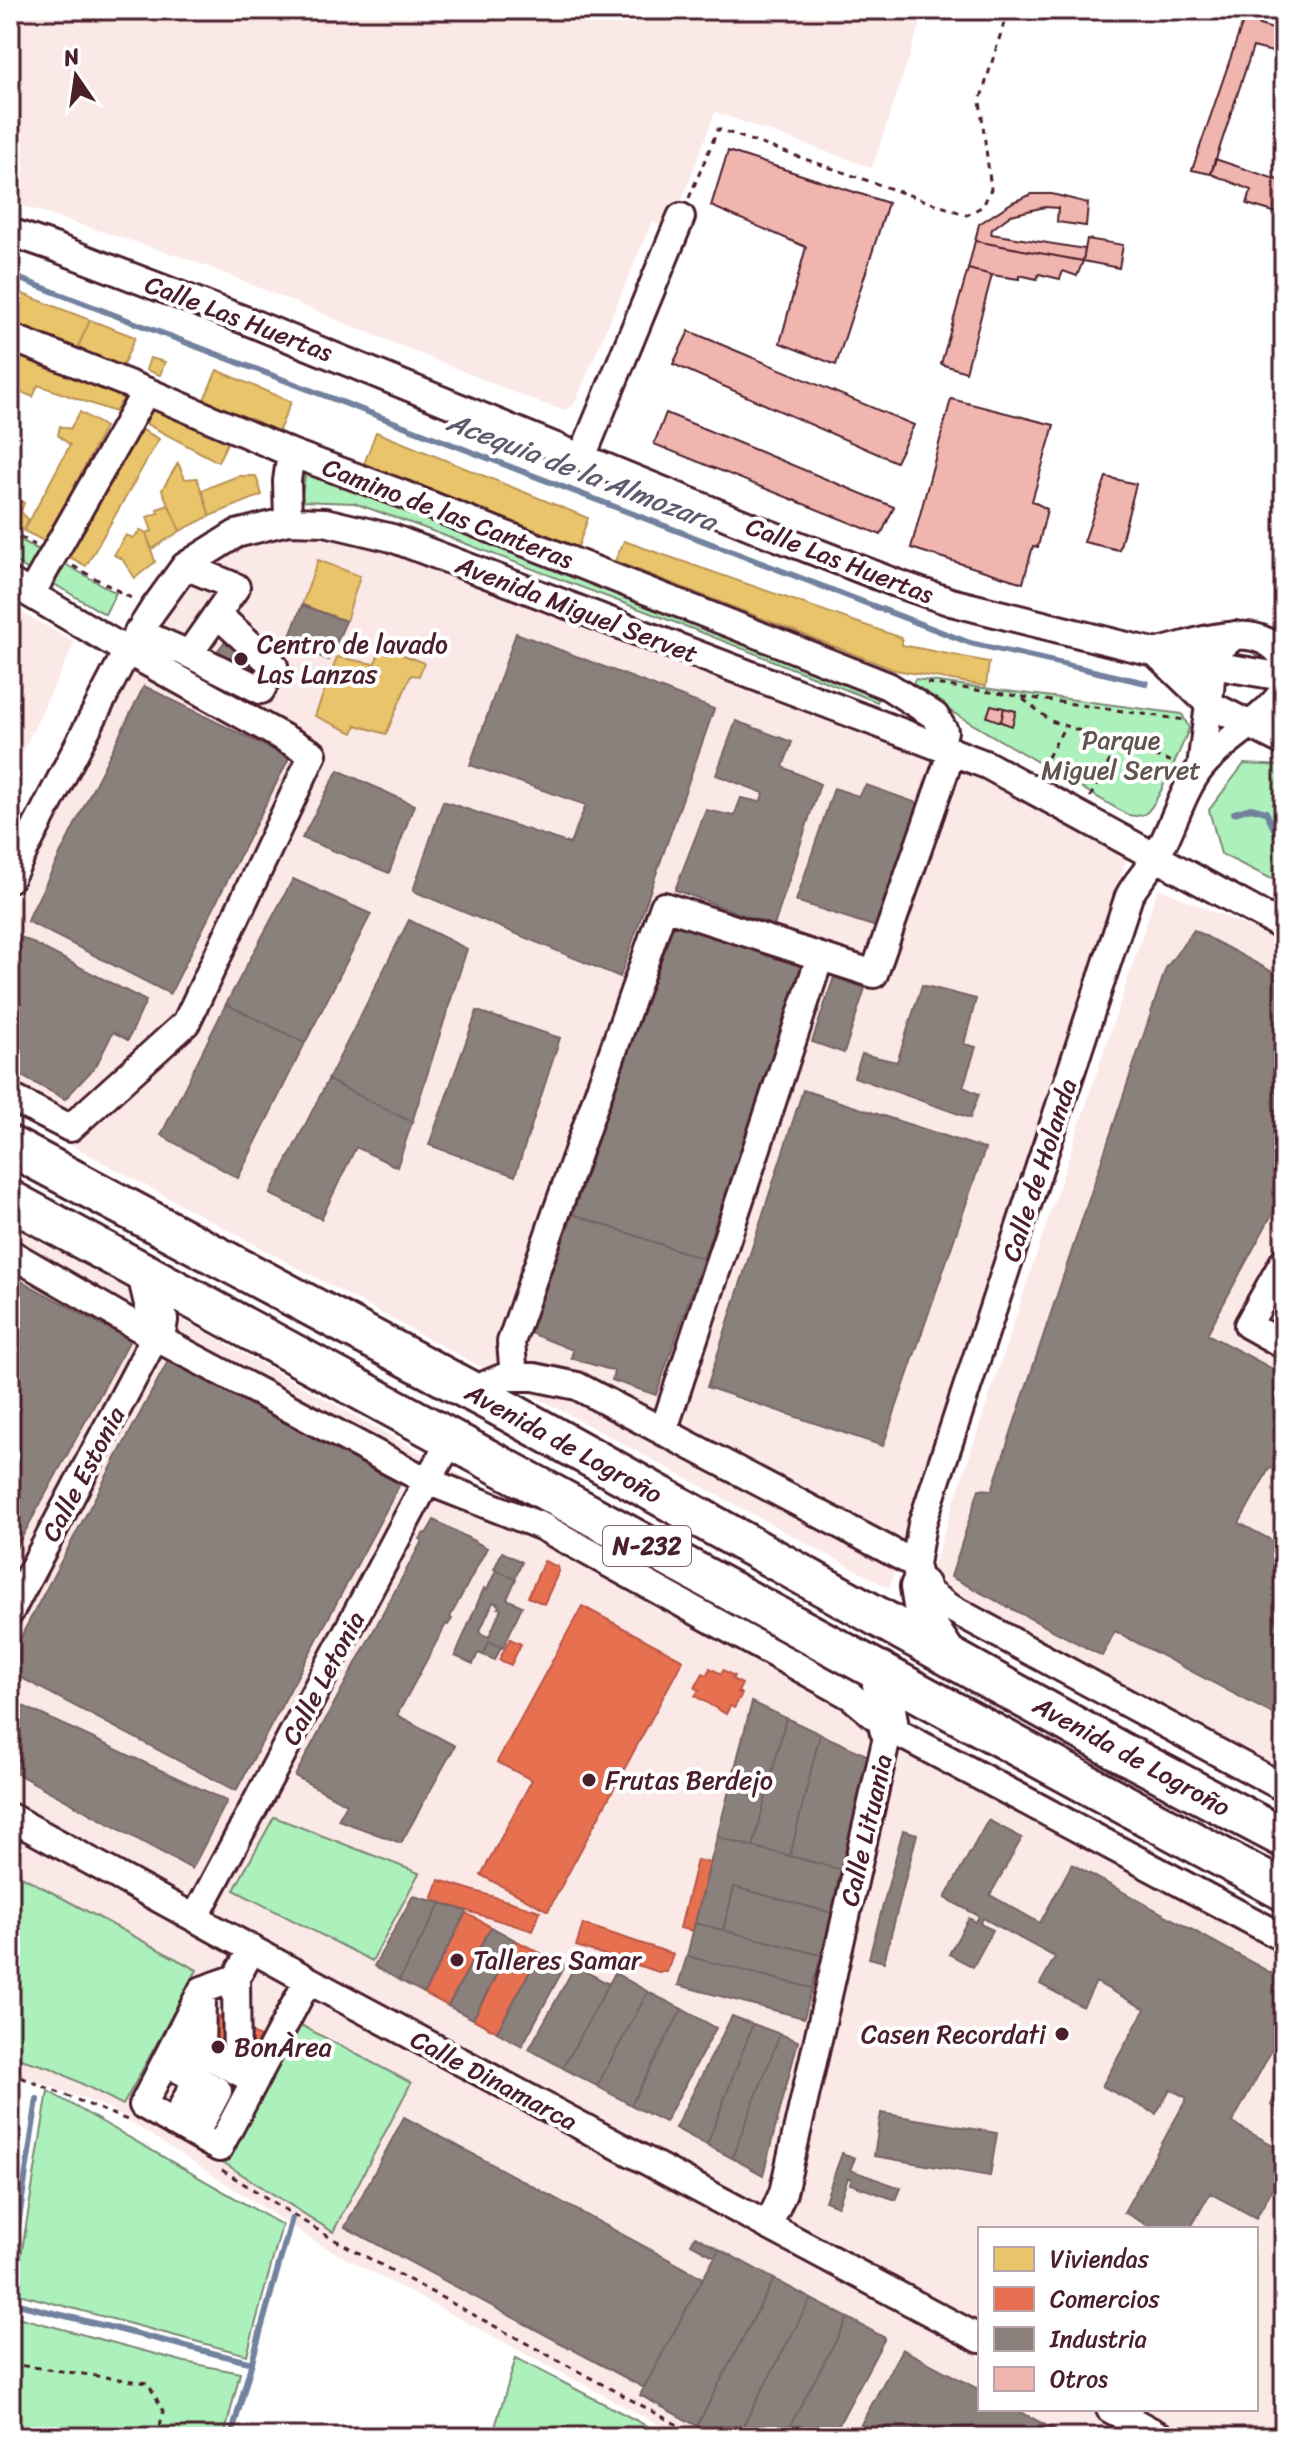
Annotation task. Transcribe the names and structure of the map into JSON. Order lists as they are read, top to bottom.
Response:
{
  "streets": {
    "highway": ["Avenida de Logroño", "N-232"],
    "street": [
      "Calle Las Huertas",
      "Camino de las Canteras",
      "Avenida Miguel Servet",
      "Calle de Holanda",
      "Calle Estonia",
      "Calle Letonia",
      "Calle Lituania",
      "Calle Dinamarca"
    ]
  },
  "crossings": [
    ["Calle Las Huertas", "Calle de Holanda"],
    ["Camino de las Canteras", "Avenida Miguel Servet"],
    ["Avenida Miguel Servet", "Calle de Holanda"],
    ["Avenida de Logroño", "Calle Letonia"],
    ["Calle Letonia", "Calle Dinamarca"],
    ["Calle Lituania", "Calle Dinamarca"]
  ],
  "water": ["Acequia de la Almozara"],
  "parks": ["Parque Miguel Servet"],
  "places": [
    "Centro de lavado Las Lanzas",
    "Frutas Berdejo",
    "Talleres Samar",
    "Casen Recordati",
    "BonÀrea"
  ],
  "legend": [
    "Viviendas",
    "Comercios",
    "Industria",
    "Otros"
  ],
  "north": "top"
}
